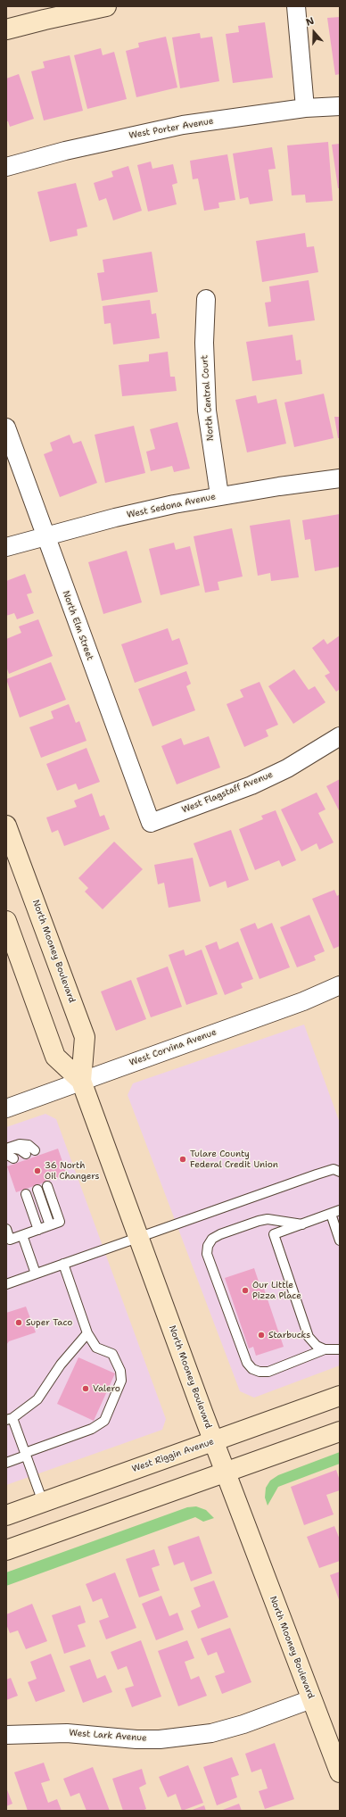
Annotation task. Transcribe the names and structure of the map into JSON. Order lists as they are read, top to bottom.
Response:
{
  "streets": {
    "street": [
      "West Porter Avenue",
      "North Central Court",
      "West Sedona Avenue",
      "North Elm Street",
      "West Flagstaff Avenue",
      "North Mooney Boulevard",
      "West Corvina Avenue",
      "West Riggin Avenue",
      "West Lark Avenue"
    ]
  },
  "crossings": [
    ["North Central Court", "West Sedona Avenue"],
    ["West Sedona Avenue", "North Elm Street"],
    ["North Elm Street", "West Flagstaff Avenue"],
    ["North Mooney Boulevard", "West Corvina Avenue"],
    ["North Mooney Boulevard", "West Riggin Avenue"],
    ["North Mooney Boulevard", "West Lark Avenue"]
  ],
  "places": [
    "Tulare County Federal Credit Union",
    "36 North Oil Changers",
    "Our Little Pizza Place",
    "Super Taco",
    "Starbucks",
    "Valero"
  ],
  "north": "top"
}
